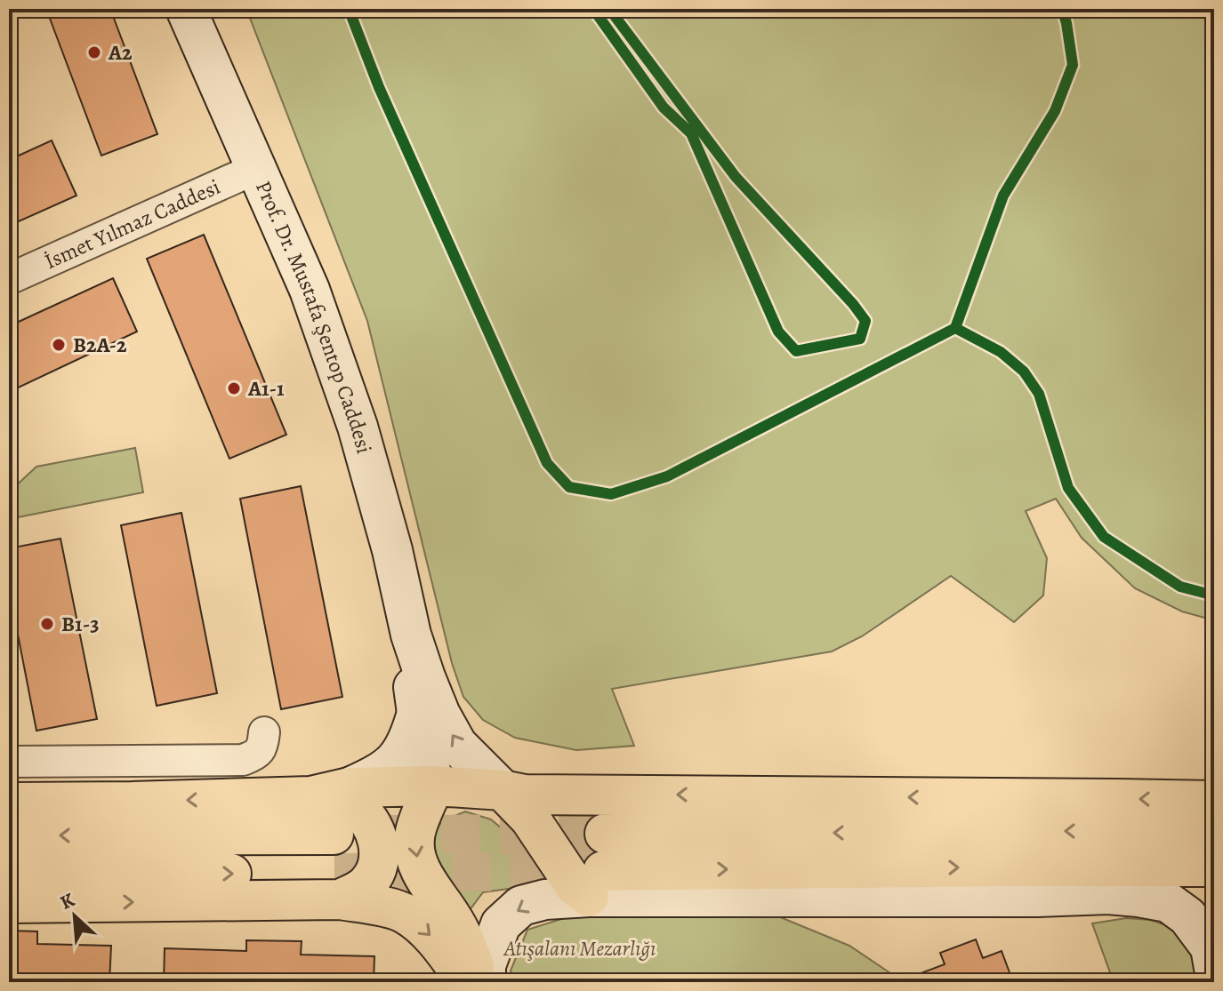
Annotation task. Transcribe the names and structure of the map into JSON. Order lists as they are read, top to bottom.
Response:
{
  "streets": {
    "main road": ["Prof. Dr. Mustafa Şentop Caddesi"],
    "street": ["İsmet Yılmaz Caddesi"]
  },
  "crossings": [
    ["İsmet Yılmaz Caddesi", "Prof. Dr. Mustafa Şentop Caddesi"]
  ],
  "parks": ["Atışalanı Mezarlığı"],
  "places": [
    "A2",
    "B2A-2",
    "A1-1",
    "B1-3"
  ],
  "north": "top left"
}
